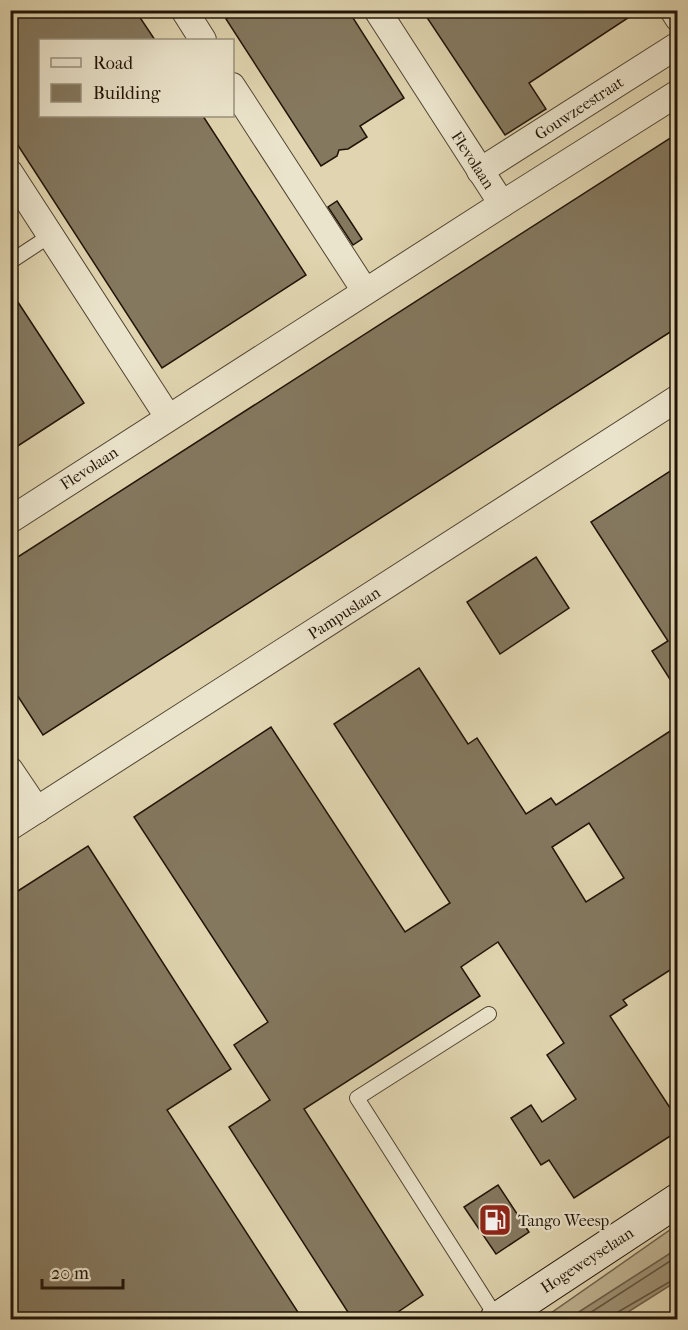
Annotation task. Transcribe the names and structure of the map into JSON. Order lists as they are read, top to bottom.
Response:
{
  "streets": {
    "main road": ["Hogeweyselaan"],
    "street": ["Gouwzeestraat", "Flevolaan", "Pampuslaan"]
  },
  "crossings": [
    ["Gouwzeestraat", "Flevolaan"]
  ],
  "places": {
    "fuel station": ["Tango Weesp"]
  },
  "legend": ["Road", "Building"],
  "scale_bar": "20 m"
}
